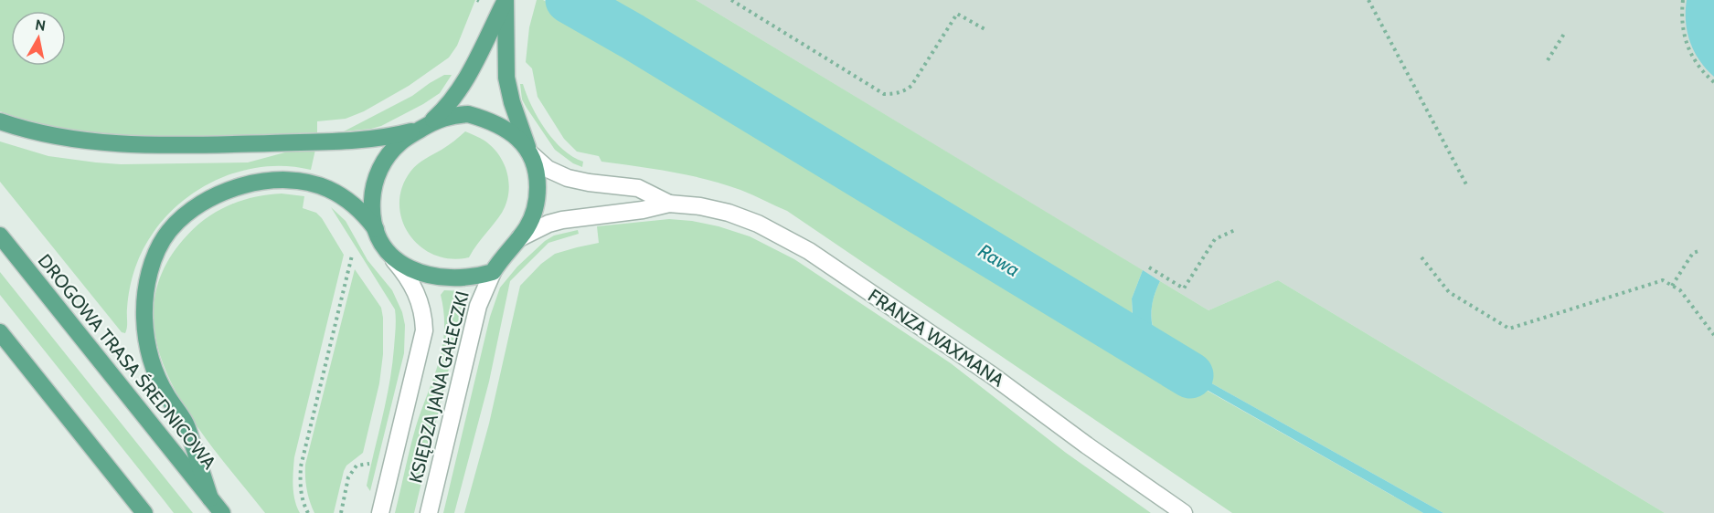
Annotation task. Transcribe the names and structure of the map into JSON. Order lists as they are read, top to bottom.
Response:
{
  "streets": {
    "main road": ["DROGOWA TRASA ŚREDNICOWA"],
    "street": ["FRANZA WAXMANA", "KSIĘDZA JANA GAŁECZKI"]
  },
  "crossings": [
    ["FRANZA WAXMANA", "KSIĘDZA JANA GAŁECZKI"]
  ],
  "water": ["Rawa"],
  "north": "top"
}
